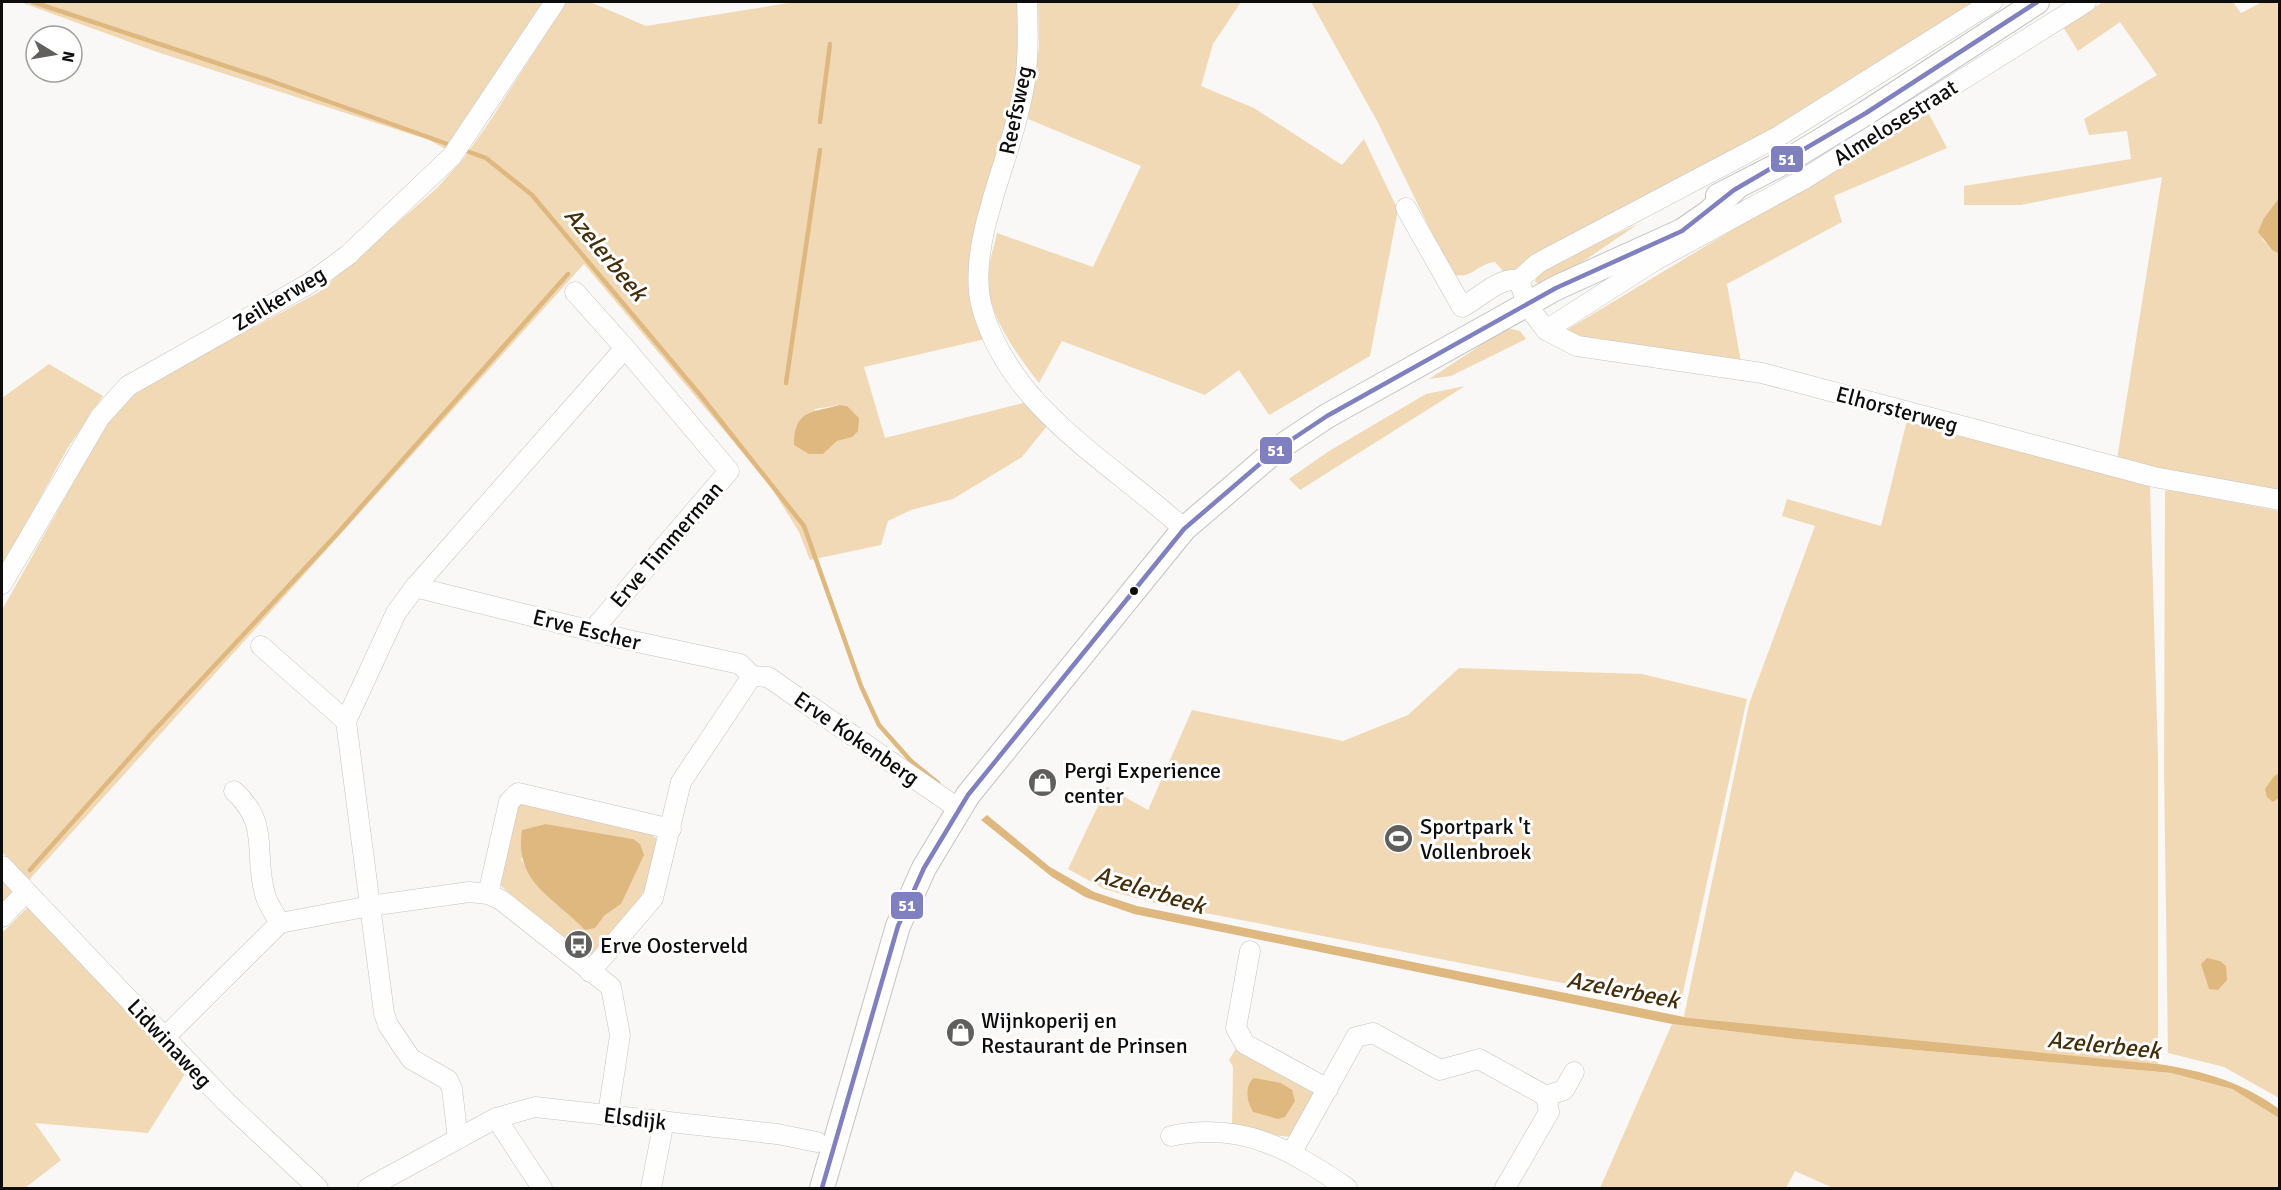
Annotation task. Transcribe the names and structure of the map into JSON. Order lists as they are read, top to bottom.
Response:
{
  "streets": {
    "main road": ["Almelosestraat"],
    "street": [
      "Reefsweg",
      "Zeilkerweg",
      "Elhorsterweg",
      "Erve Timmerman",
      "Erve Escher",
      "Erve Kokenberg",
      "Lidwinaweg",
      "Elsdijk"
    ]
  },
  "crossings": [
    ["Reefsweg", "Almelosestraat"],
    ["Almelosestraat", "Elhorsterweg"],
    ["Almelosestraat", "Erve Kokenberg"],
    ["Erve Timmerman", "Erve Escher"],
    ["Erve Escher", "Erve Kokenberg"]
  ],
  "water": ["Azelerbeek"],
  "places": {
    "shop": ["Pergi Experience center", "Wijnkoperij en Restaurant de Prinsen"],
    "sports": ["Sportpark 't Vollenbroek"],
    "bus stop": ["Erve Oosterveld"]
  },
  "lines": ["transit line 51"],
  "north": "right"
}
